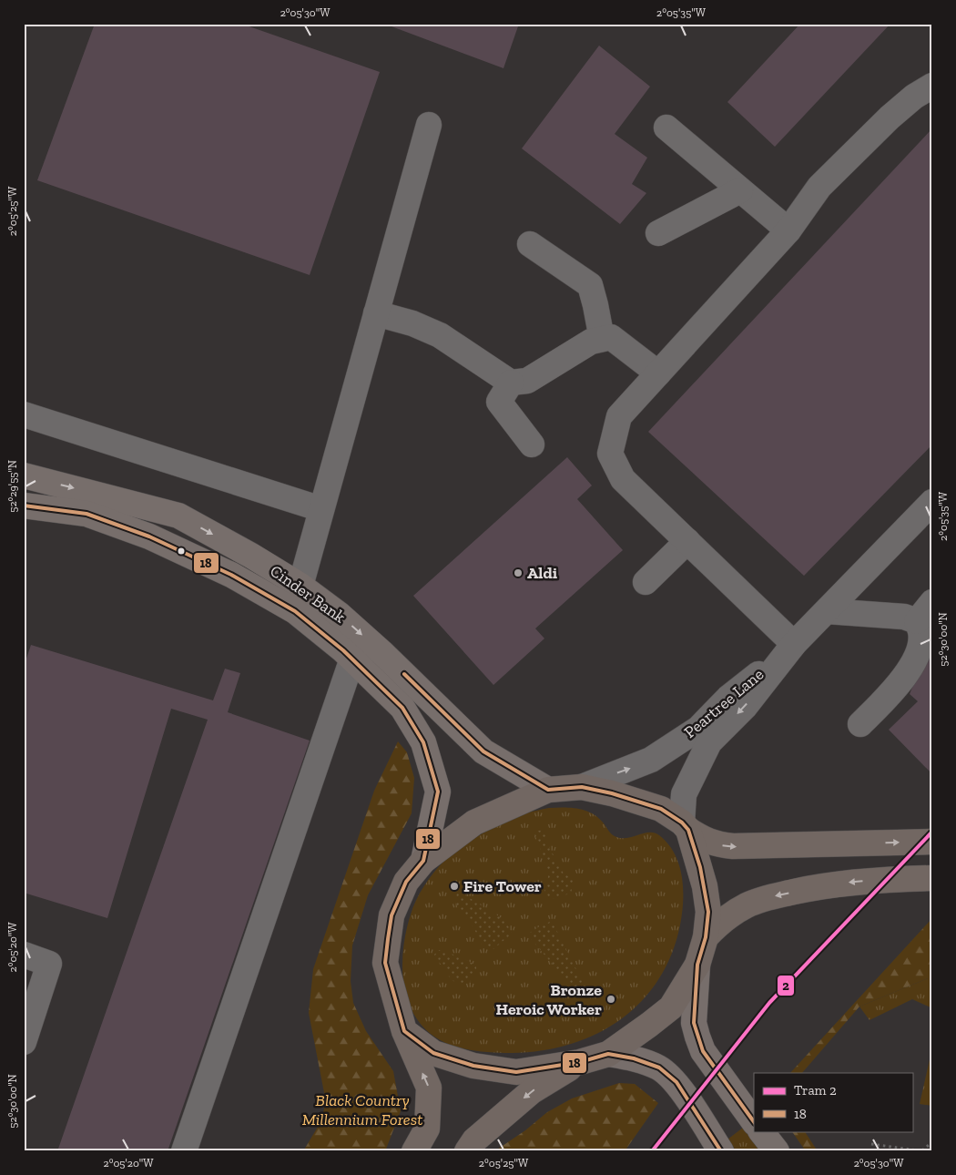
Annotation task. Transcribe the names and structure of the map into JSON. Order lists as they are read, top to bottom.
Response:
{
  "streets": {
    "main road": ["Cinder Bank"],
    "street": ["Peartree Lane"]
  },
  "parks": ["Black Country Millennium Forest"],
  "places": ["Aldi", "Fire Tower", "Bronze Heroic Worker"],
  "lines": ["transit line 18", "tram line 2"],
  "legend": ["Tram 2", "18"],
  "coordinates": [
    "2°05'30\"W",
    "2°05'35\"W",
    "2°05'25\"W",
    "52°29'55\"N",
    "52°30'00\"N",
    "2°05'20\"W"
  ]
}
